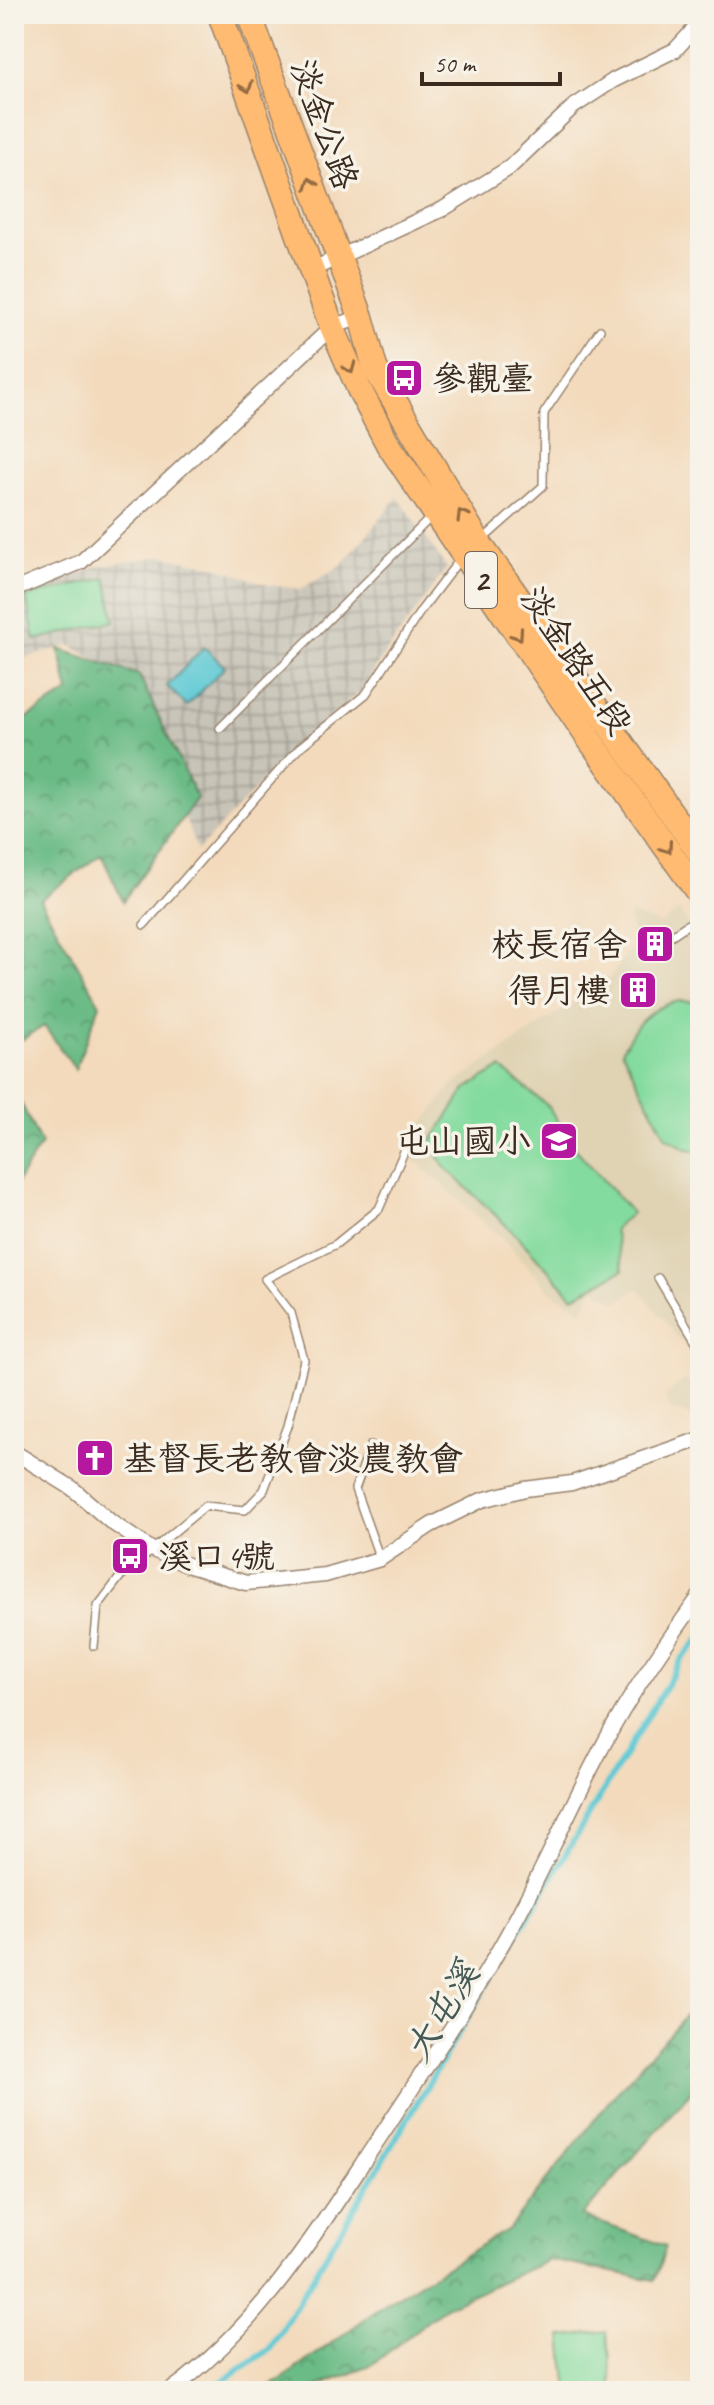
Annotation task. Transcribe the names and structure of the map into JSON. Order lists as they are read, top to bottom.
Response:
{
  "streets": {
    "main road": ["淡金公路", "2", "淡金路五段"]
  },
  "crossings": [
    ["淡金公路", "淡金路五段"]
  ],
  "water": ["大屯溪"],
  "places": {
    "bus stop": ["參觀臺", "溪口4號"],
    "building": ["校長宿舍", "得月樓"],
    "school or university": ["屯山國小"],
    "church": ["基督長老教會淡農教會"]
  },
  "scale_bar": "50 m"
}
